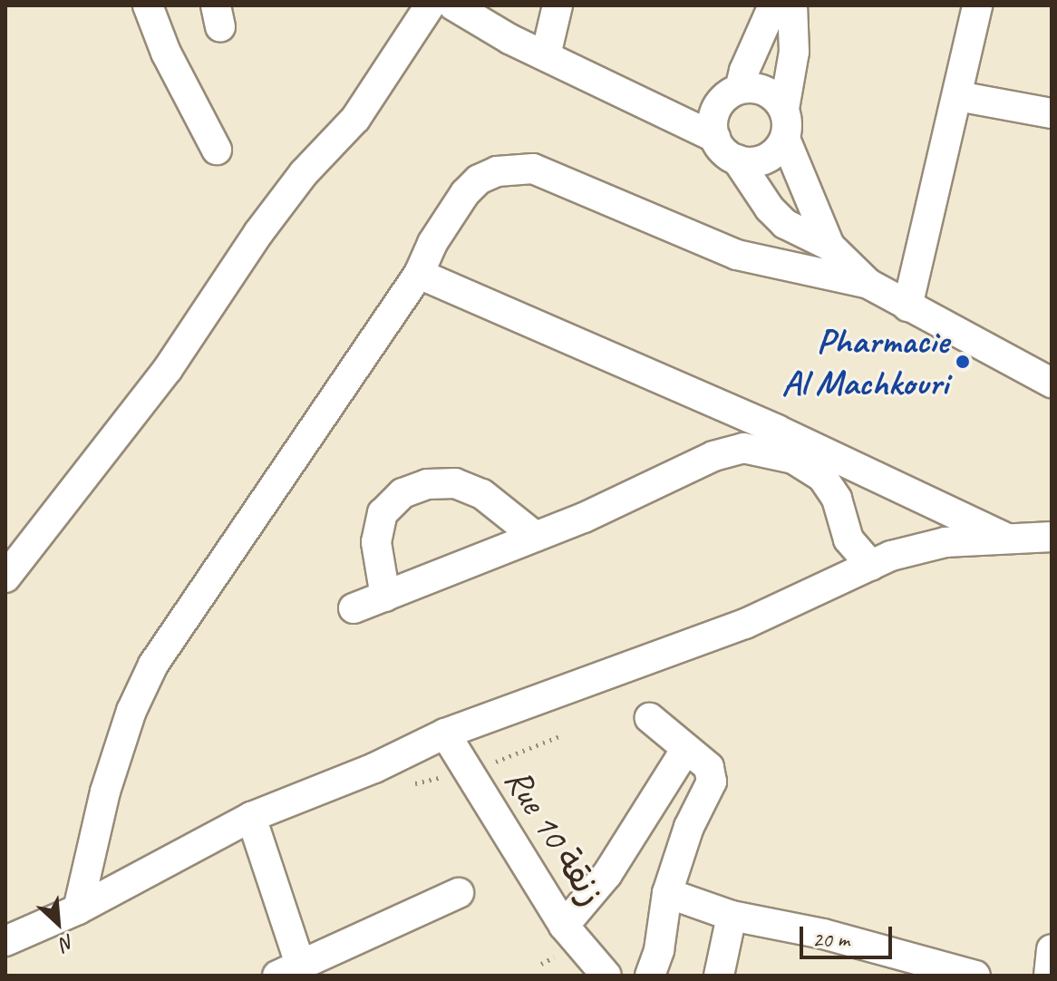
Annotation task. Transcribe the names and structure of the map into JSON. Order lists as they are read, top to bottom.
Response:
{
  "streets": {
    "street": ["Rue 10 زنقة"]
  },
  "places": ["Pharmacie Al Machkouri"],
  "scale_bar": "20 m",
  "north": "bottom right"
}
